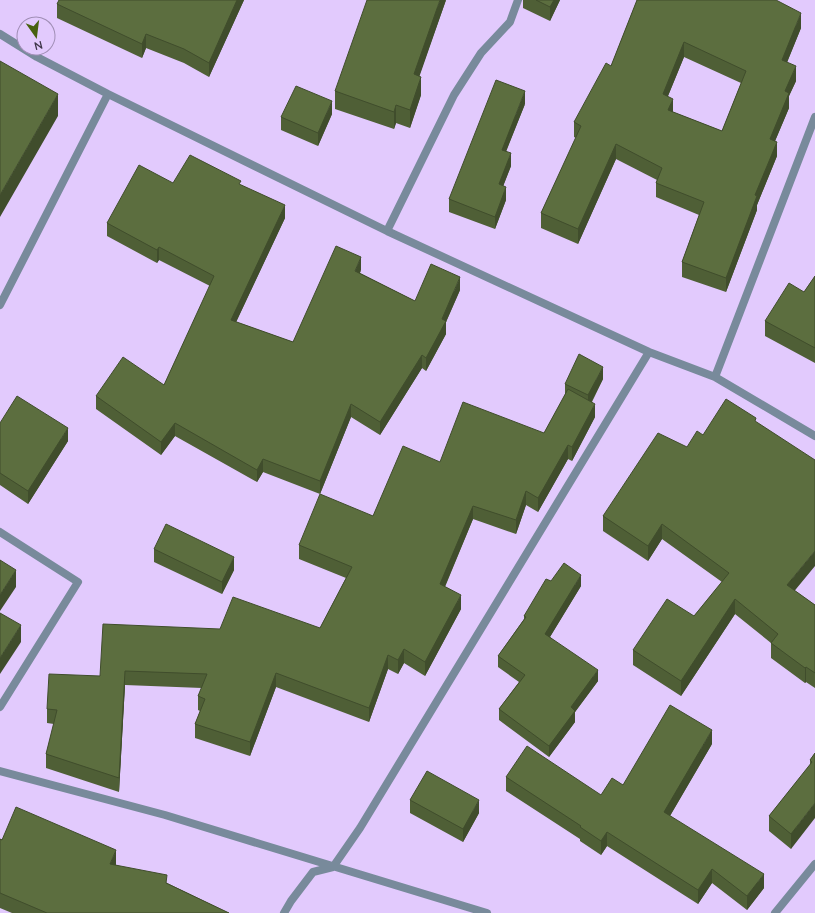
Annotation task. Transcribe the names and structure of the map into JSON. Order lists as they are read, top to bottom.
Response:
{
  "north": "bottom"
}
